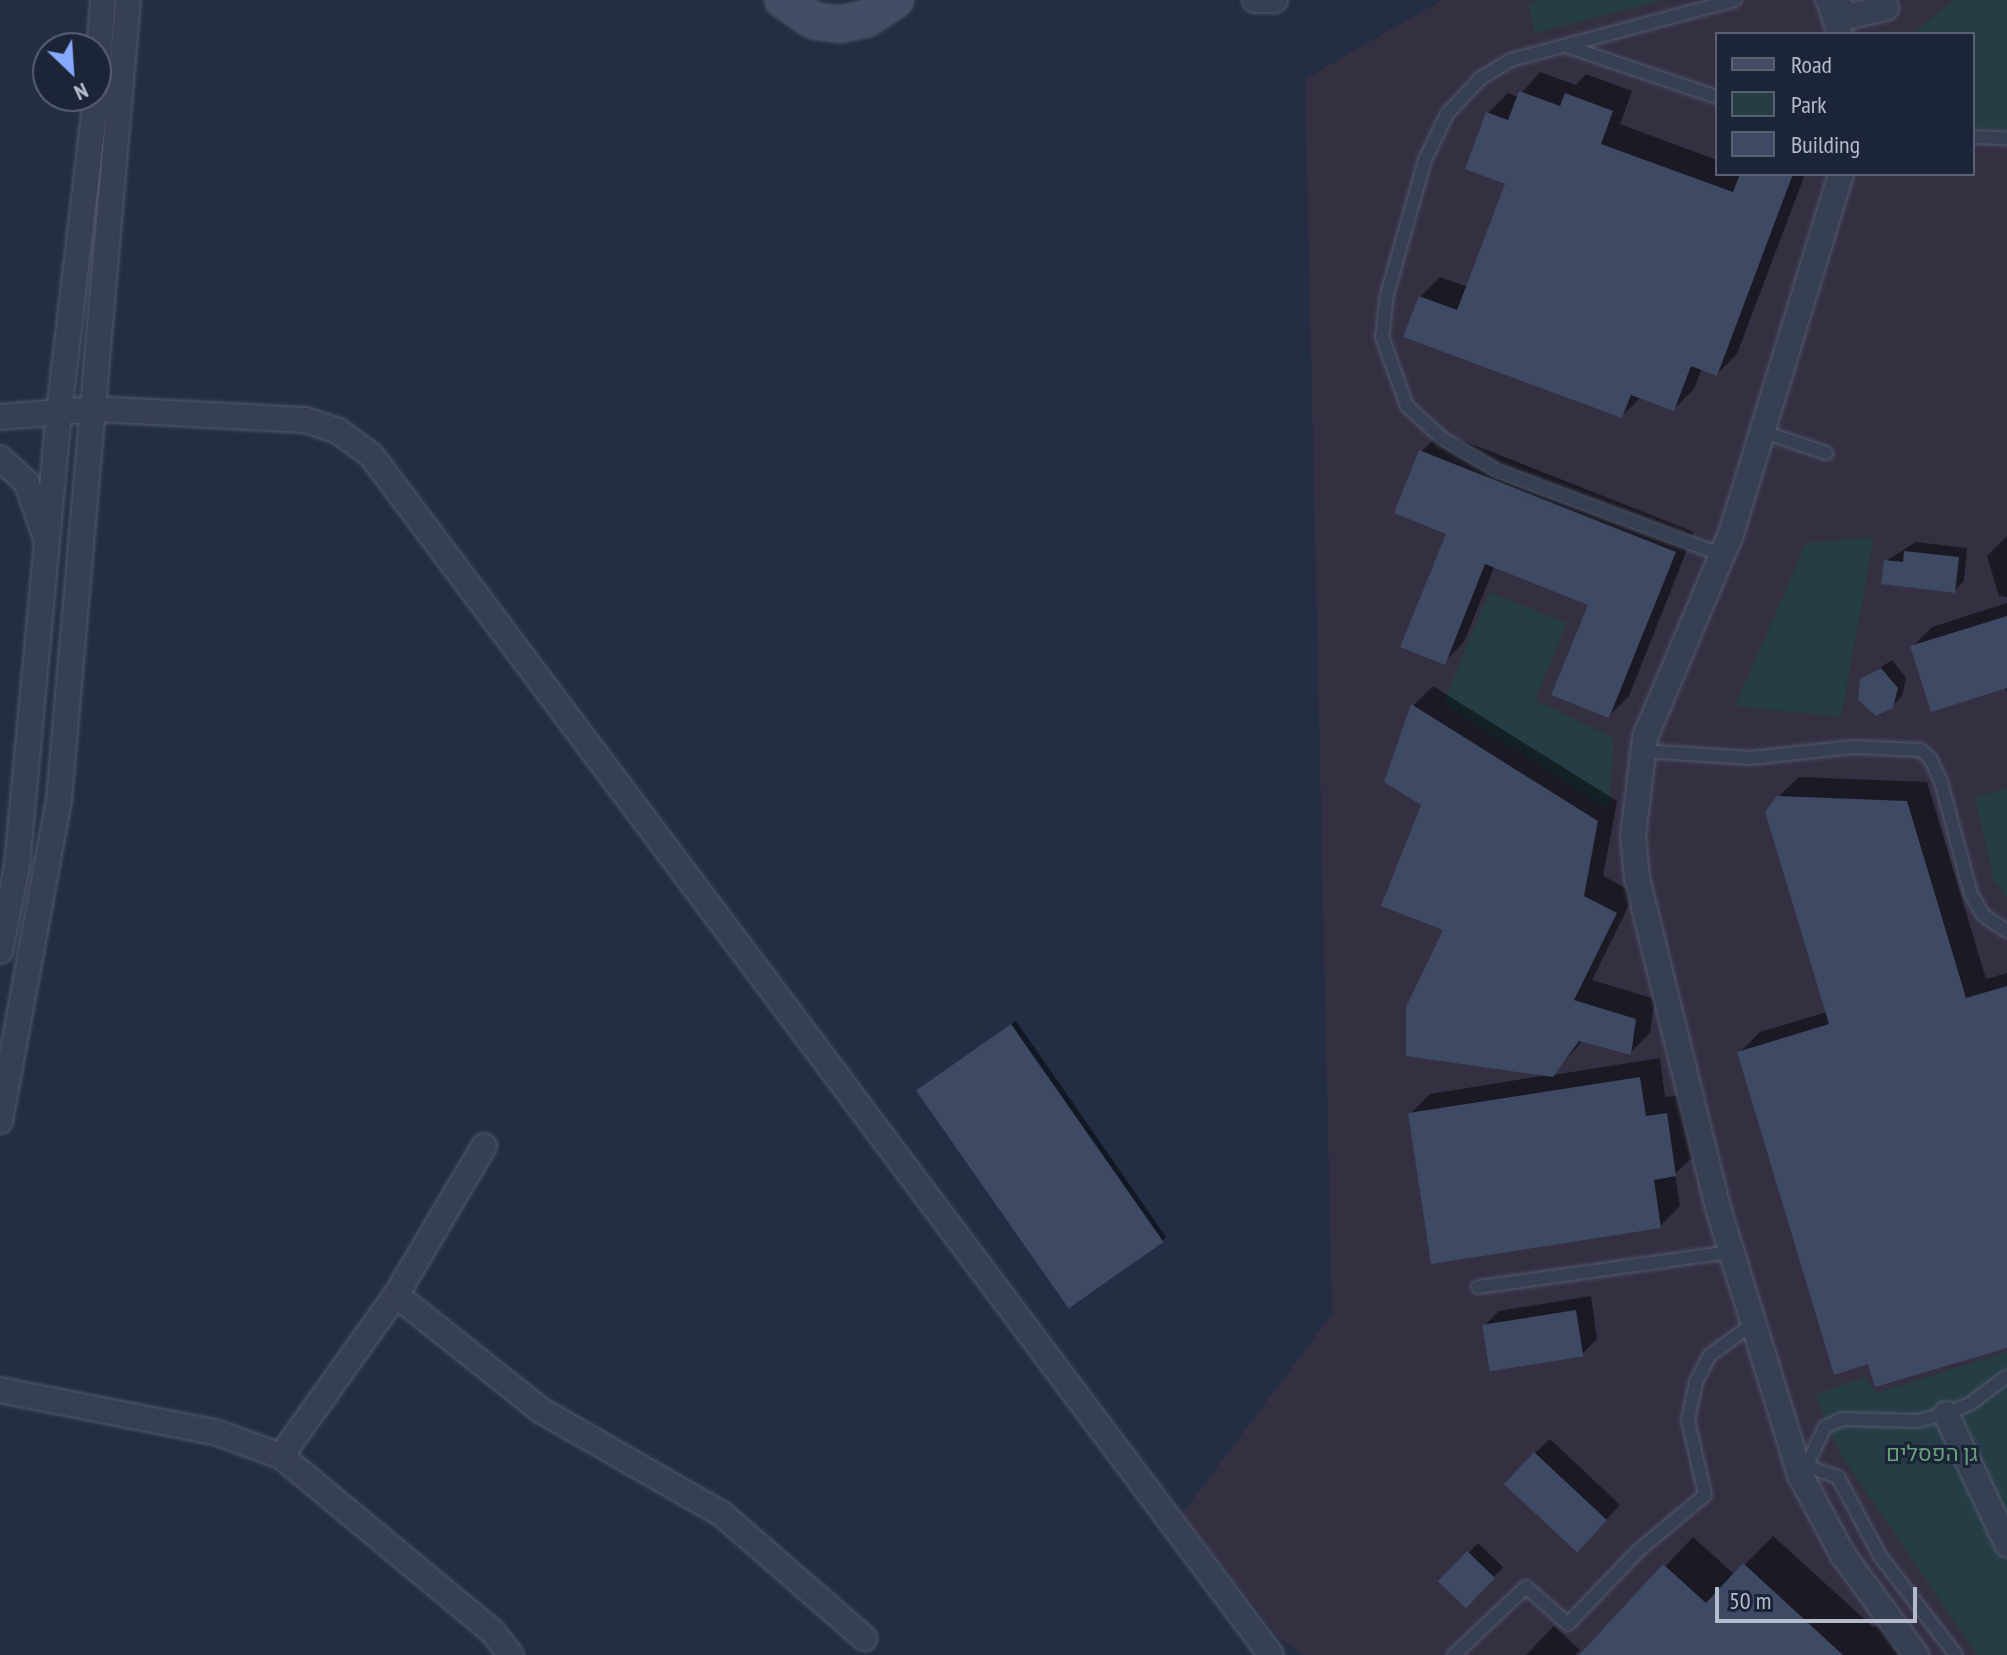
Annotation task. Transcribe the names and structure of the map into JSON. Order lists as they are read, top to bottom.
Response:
{
  "parks": ["גן הפסלים"],
  "legend": ["Road", "Park", "Building"],
  "scale_bar": "50 m",
  "north": "bottom right"
}
